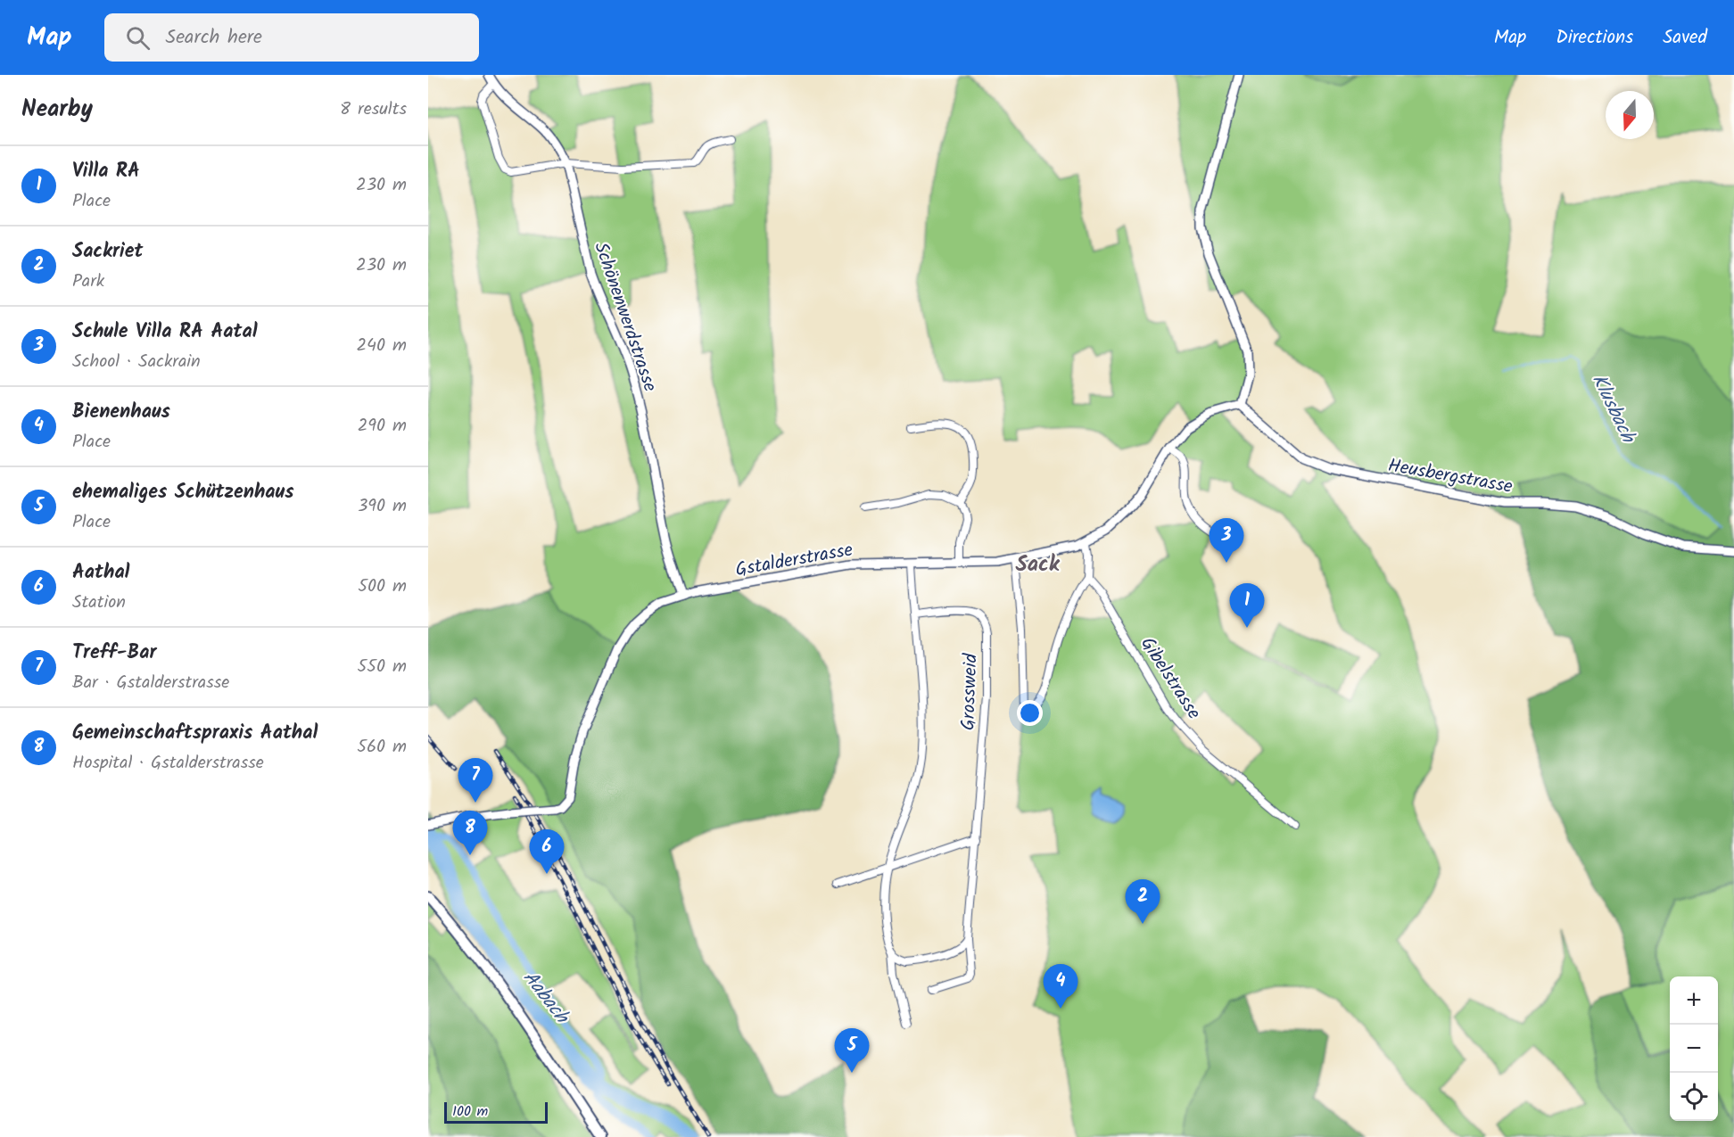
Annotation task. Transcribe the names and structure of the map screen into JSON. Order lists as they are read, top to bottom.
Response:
{
  "streets": {
    "street": [
      "Schönenwerdstrasse",
      "Heusbergstrasse",
      "Gstalderstrasse",
      "Gibelstrasse",
      "Grossweid"
    ]
  },
  "crossings": [
    ["Schönenwerdstrasse", "Gstalderstrasse"],
    ["Heusbergstrasse", "Gstalderstrasse"]
  ],
  "districts": ["Sack"],
  "water": ["Klusbach", "Aabach"],
  "scale_bar": "100 m",
  "north": "bottom",
  "page": {
    "header": "Map",
    "search": "Search here",
    "nav": ["Map", "Directions", "Saved"],
    "heading": ["Nearby", "8 results"],
    "list": [
      {
        "mark": "1",
        "name": "Villa RA",
        "note": "Place",
        "value": "230 m"
      },
      {
        "mark": "2",
        "name": "Sackriet",
        "note": "Park",
        "value": "230 m"
      },
      {
        "mark": "3",
        "name": "Schule Villa RA Aatal",
        "note": "School · Sackrain",
        "value": "240 m"
      },
      {
        "mark": "4",
        "name": "Bienenhaus",
        "note": "Place",
        "value": "290 m"
      },
      {
        "mark": "5",
        "name": "ehemaliges Schützenhaus",
        "note": "Place",
        "value": "390 m"
      },
      {
        "mark": "6",
        "name": "Aathal",
        "note": "Station",
        "value": "500 m"
      },
      {
        "mark": "7",
        "name": "Treff-Bar",
        "note": "Bar · Gstalderstrasse",
        "value": "550 m"
      },
      {
        "mark": "8",
        "name": "Gemeinschaftspraxis Aathal",
        "note": "Hospital · Gstalderstrasse",
        "value": "560 m"
      }
    ],
    "pins": [
      "3",
      "1",
      "7",
      "8",
      "6",
      "2",
      "4",
      "5"
    ],
    "map_buttons": ["+", "−"],
    "scale": "100 m"
  }
}
